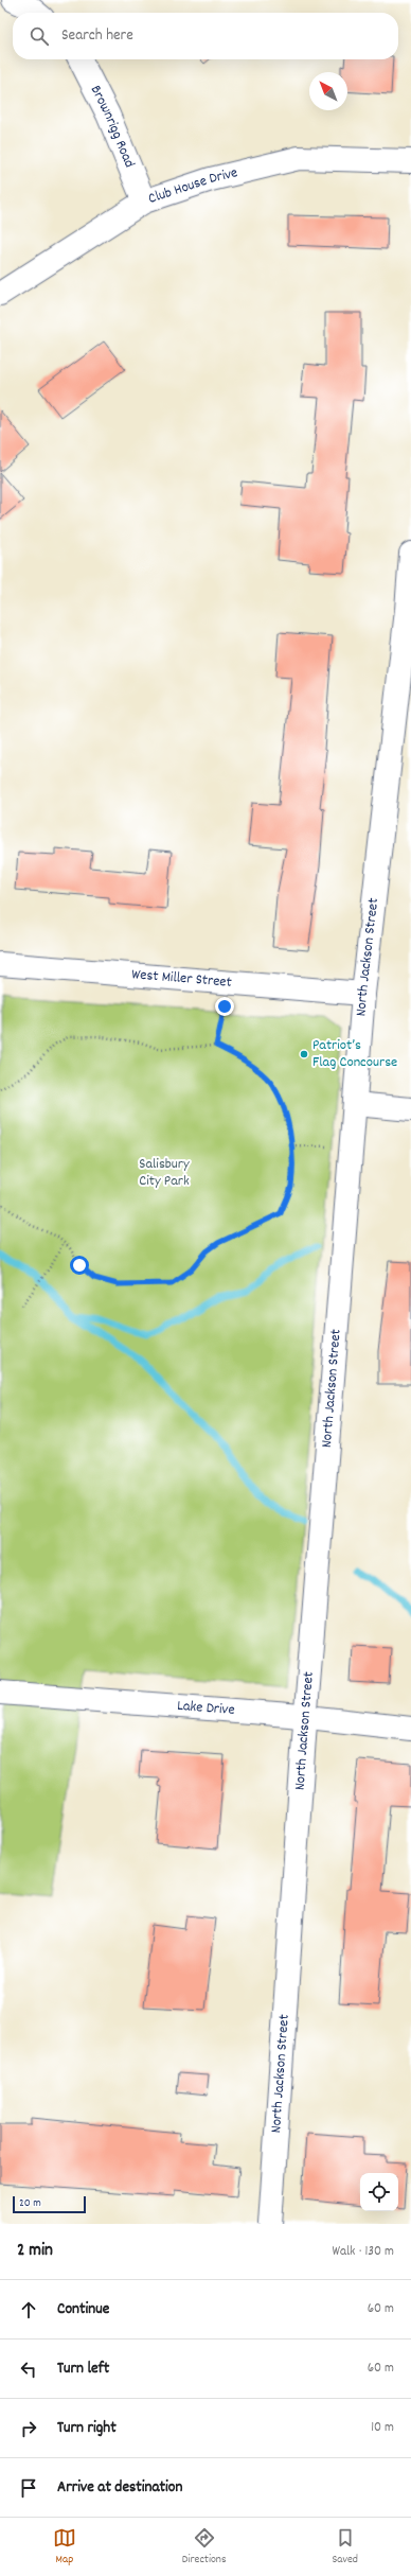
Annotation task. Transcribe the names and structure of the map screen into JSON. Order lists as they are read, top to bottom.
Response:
{
  "streets": {
    "street": [
      "Brownrigg Road",
      "Club House Drive",
      "North Jackson Street",
      "West Miller Street",
      "Lake Drive"
    ]
  },
  "crossings": [
    ["Brownrigg Road", "Club House Drive"],
    ["North Jackson Street", "West Miller Street"],
    ["North Jackson Street", "Lake Drive"]
  ],
  "parks": ["Salisbury City Park"],
  "places": ["Patriot’s Flag Concourse"],
  "scale_bar": "20 m",
  "north": "top left",
  "page": {
    "search": "Search here",
    "scale": "20 m",
    "heading": ["2 min", "Walk · 130 m"],
    "list": [
      ["Continue", "60 m"],
      ["Turn left", "60 m"],
      ["Turn right", "10 m"],
      "Arrive at destination"
    ],
    "nav": ["Map", "Directions", "Saved"]
  }
}
